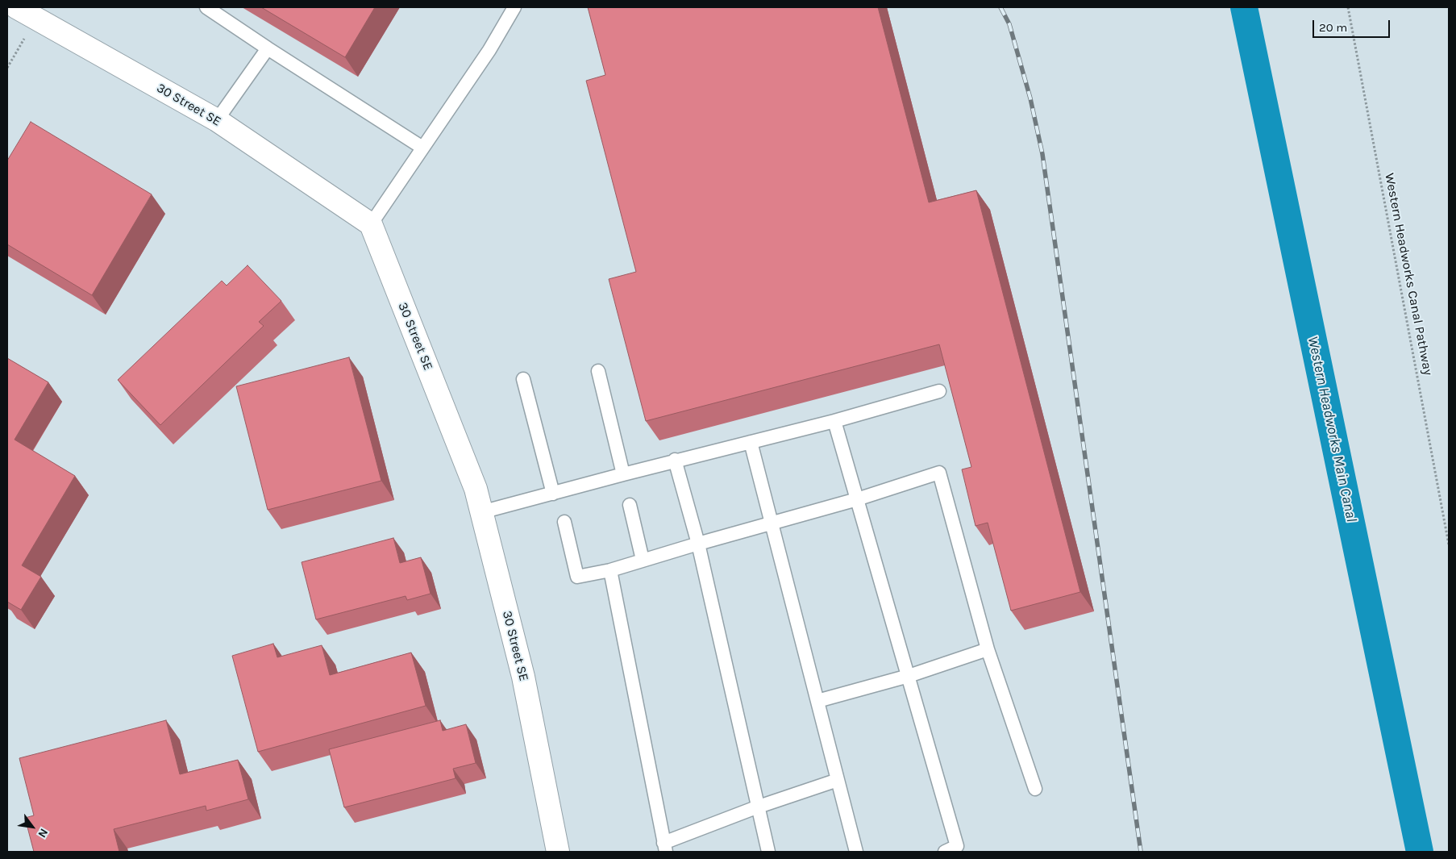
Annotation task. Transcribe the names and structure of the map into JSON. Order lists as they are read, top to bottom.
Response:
{
  "streets": {
    "street": ["30 Street SE"],
    "path": ["Western Headworks Canal Pathway"]
  },
  "water": ["Western Headworks Main Canal"],
  "scale_bar": "20 m",
  "north": "bottom right"
}
